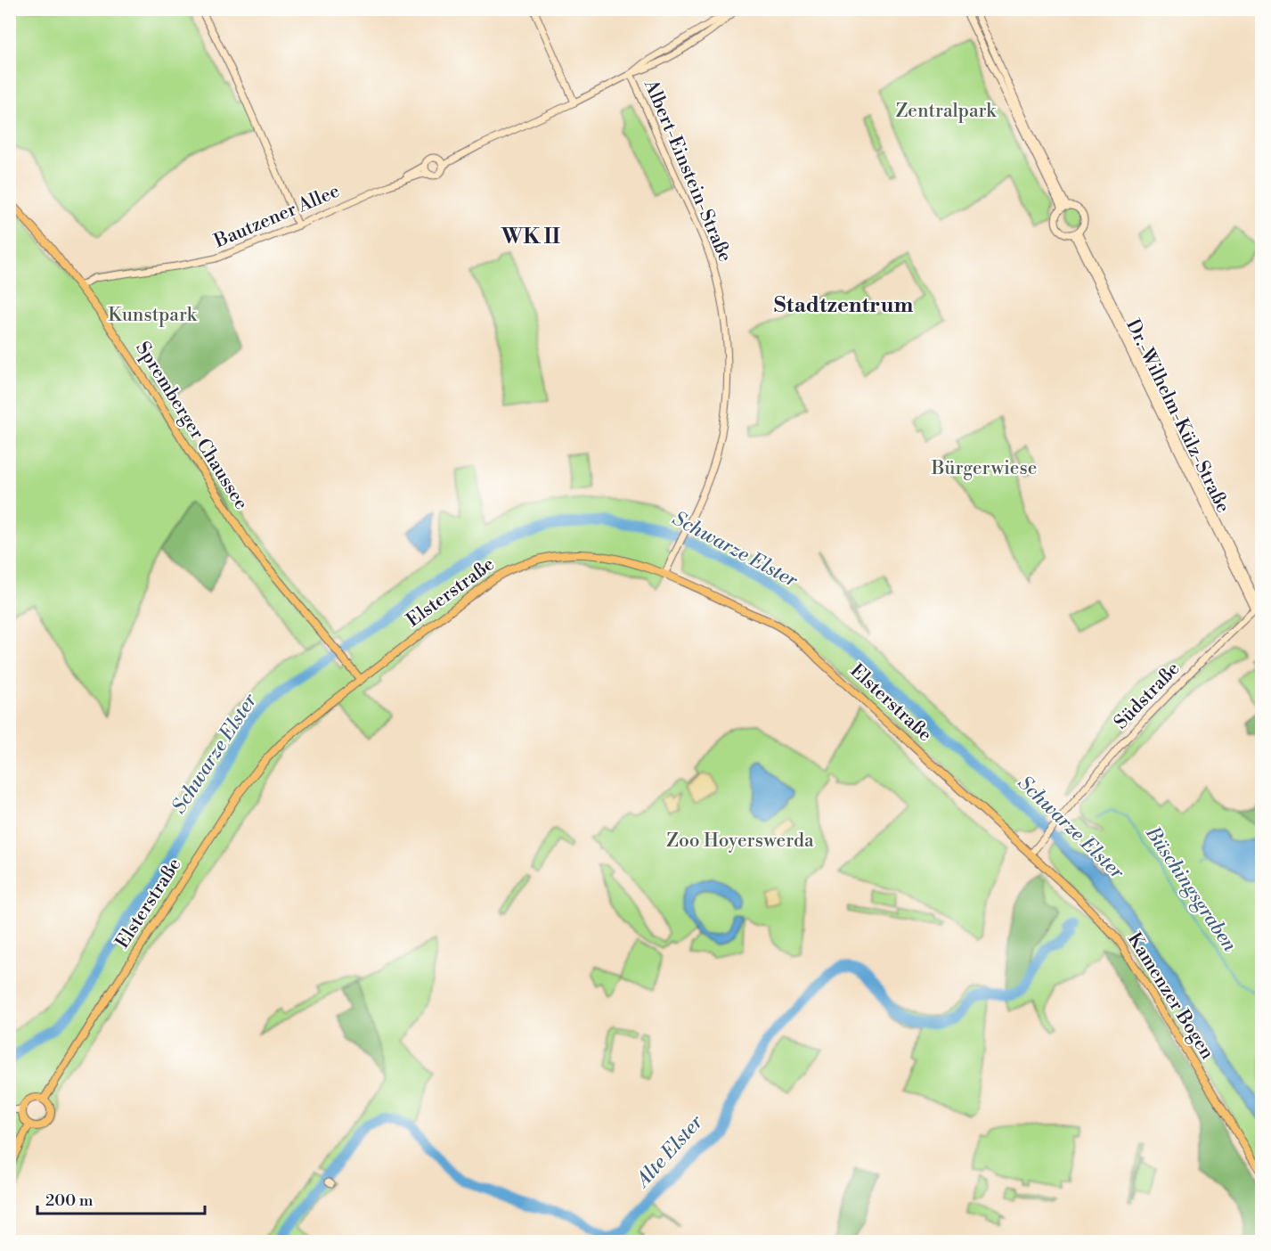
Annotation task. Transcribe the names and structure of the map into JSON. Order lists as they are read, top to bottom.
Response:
{
  "streets": {
    "main road": ["Spremberger Chaussee", "Elsterstraße", "Kamenzer Bogen"],
    "street": [
      "Albert-Einstein-Straße",
      "Bautzener Allee",
      "Dr.-Wilhelm-Külz-Straße",
      "Südstraße"
    ]
  },
  "crossings": [
    ["Albert-Einstein-Straße", "Bautzener Allee"],
    ["Albert-Einstein-Straße", "Elsterstraße"],
    ["Bautzener Allee", "Spremberger Chaussee"],
    ["Dr.-Wilhelm-Külz-Straße", "Südstraße"],
    ["Spremberger Chaussee", "Elsterstraße"],
    ["Elsterstraße", "Südstraße"],
    ["Elsterstraße", "Kamenzer Bogen"],
    ["Südstraße", "Kamenzer Bogen"]
  ],
  "districts": ["WK II", "Stadtzentrum"],
  "water": ["Schwarze Elster", "Büschingsgraben", "Alte Elster"],
  "parks": [
    "Zentralpark",
    "Kunstpark",
    "Bürgerwiese",
    "Zoo Hoyerswerda"
  ],
  "scale_bar": "200 m"
}
